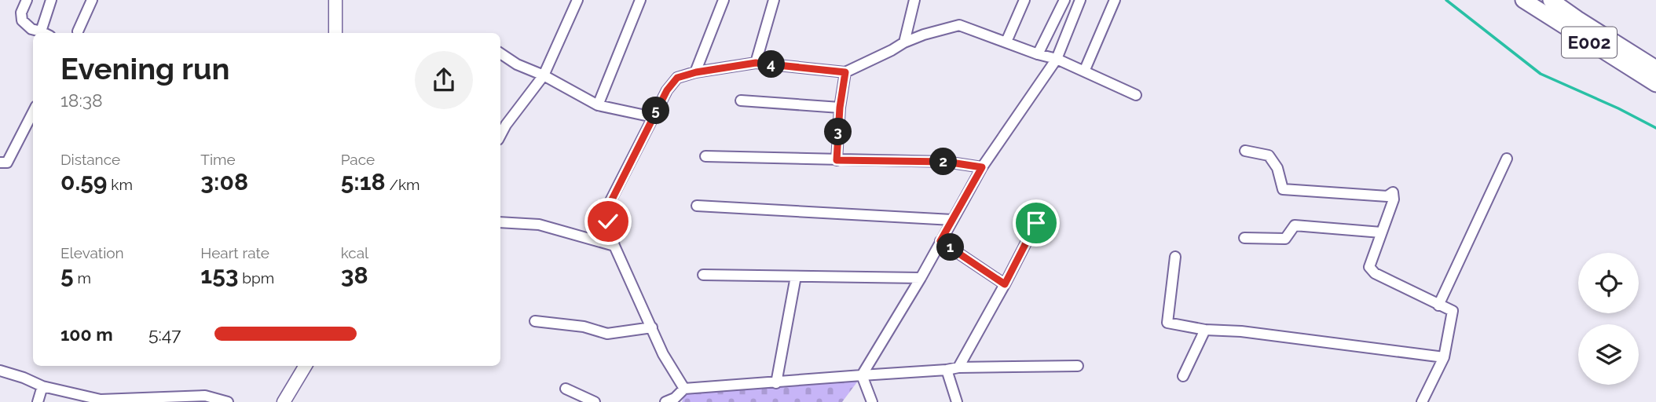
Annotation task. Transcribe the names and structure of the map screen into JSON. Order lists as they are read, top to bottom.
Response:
{
  "streets": {
    "highway": ["E002"]
  },
  "page": {
    "heading": ["Evening run", "18:38"],
    "pins": [
      "4",
      "5",
      "3",
      "2",
      "1"
    ],
    "stats": [
      ["Distance", "0.59 km"],
      ["Time", "3:08"],
      ["Pace", "5:18 /km"],
      ["Elevation", "5 m"],
      ["Heart rate", "153 bpm"],
      ["kcal", "38"]
    ],
    "list": [
      {
        "name": "100 m",
        "note": "5:47"
      }
    ]
  }
}
